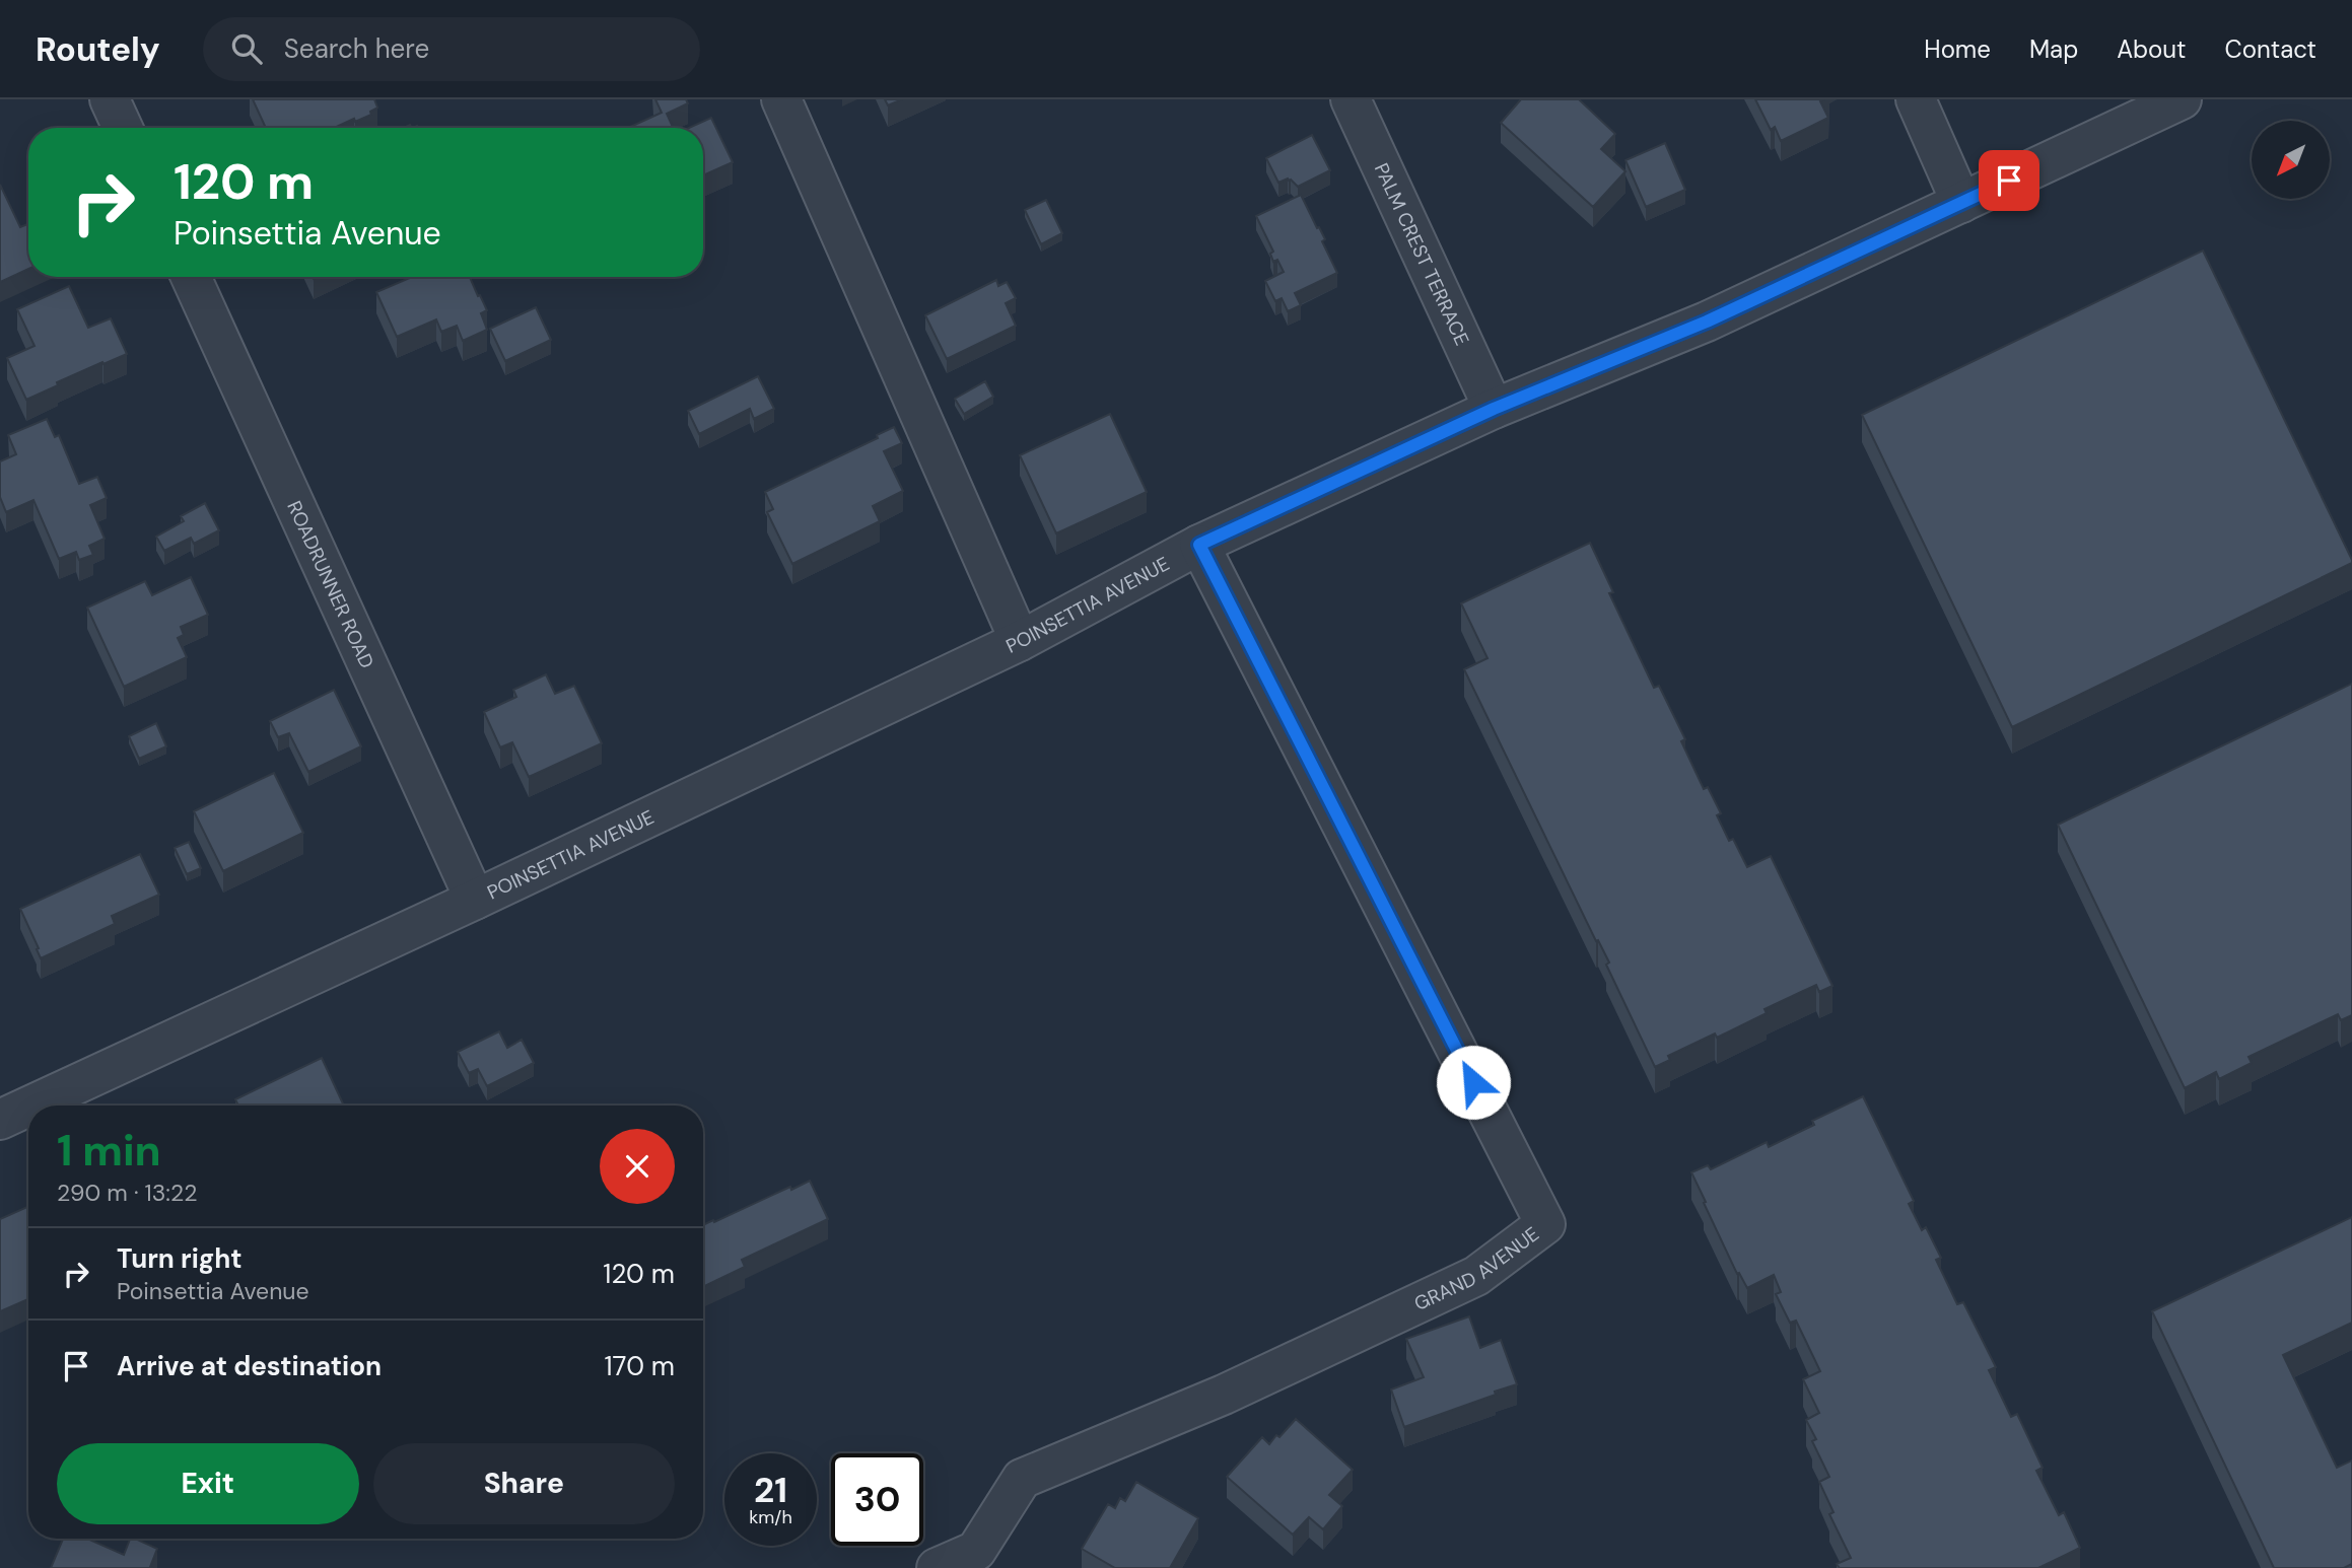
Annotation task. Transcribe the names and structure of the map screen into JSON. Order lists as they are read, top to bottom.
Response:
{
  "streets": {
    "street": [
      "PALM CREST TERRACE",
      "ROADRUNNER ROAD",
      "POINSETTIA AVENUE",
      "GRAND AVENUE"
    ]
  },
  "crossings": [
    ["PALM CREST TERRACE", "POINSETTIA AVENUE"],
    ["ROADRUNNER ROAD", "POINSETTIA AVENUE"],
    ["POINSETTIA AVENUE", "GRAND AVENUE"]
  ],
  "north": "bottom left",
  "page": {
    "header": "Routely",
    "search": "Search here",
    "nav": [
      "Home",
      "Map",
      "About",
      "Contact"
    ],
    "turn": ["120 m", "Poinsettia Avenue"],
    "heading": ["1 min", "290 m · 13:22"],
    "list": [
      {
        "name": "Turn right",
        "note": "Poinsettia Avenue",
        "value": "120 m"
      },
      {
        "name": "Arrive at destination",
        "value": "170 m"
      }
    ],
    "buttons": ["Exit", "Share"],
    "speed": "21 km/h",
    "limit": "30"
  }
}
